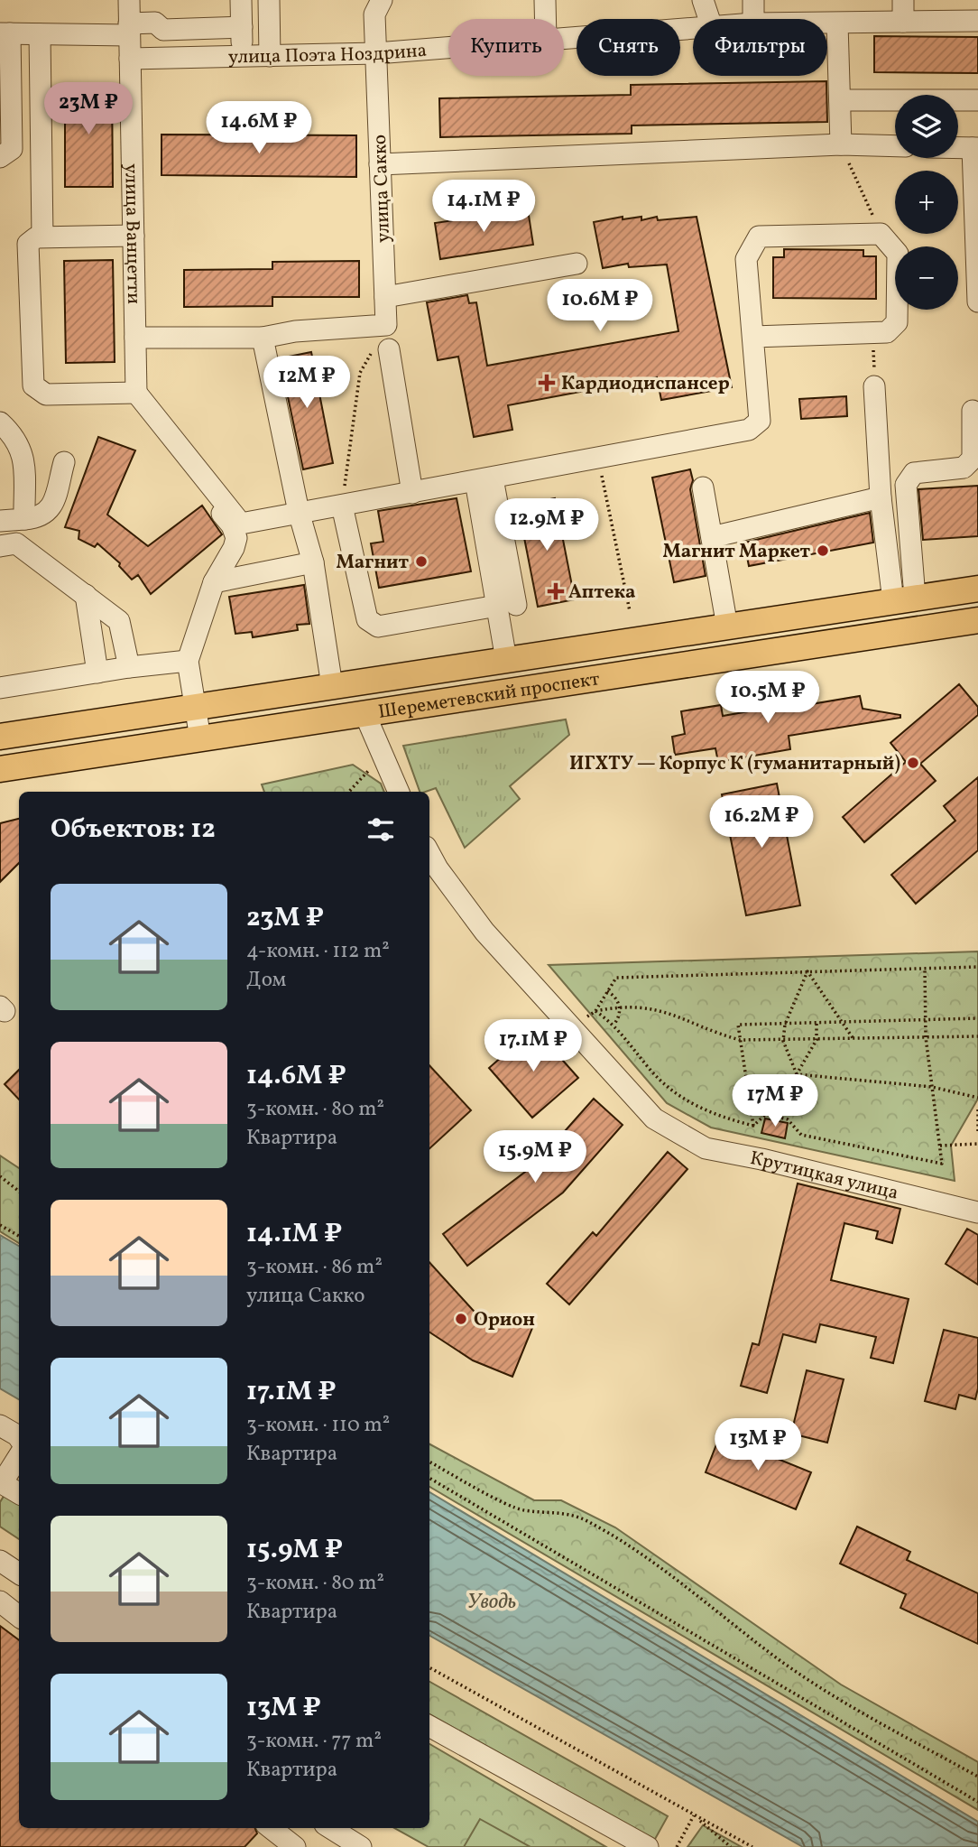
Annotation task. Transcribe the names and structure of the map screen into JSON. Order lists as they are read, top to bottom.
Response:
{
  "streets": {
    "main road": ["Шереметевский проспект"],
    "street": [
      "улица Поэта Ноздрина",
      "улица Сакко",
      "улица Ванцетти",
      "Крутицкая улица"
    ]
  },
  "crossings": [
    ["улица Поэта Ноздрина", "улица Сакко"],
    ["улица Поэта Ноздрина", "улица Ванцетти"]
  ],
  "water": ["Уводь"],
  "places": {
    "health": ["Кардиодиспансер", "Аптека"],
    "other": [
      "Магнит Маркет",
      "Магнит",
      "ИГХТУ — Корпус К (гуманитарный)",
      "Орион"
    ]
  },
  "page": {
    "chip": ["Купить", "Снять", "Фильтры"],
    "price": [
      "23M ₽",
      "14.6M ₽",
      "14.1M ₽",
      "10.6M ₽",
      "12M ₽",
      "12.9M ₽",
      "10.5M ₽",
      "16.2M ₽",
      "17.1M ₽",
      "17M ₽",
      "15.9M ₽",
      "13M ₽"
    ],
    "map_buttons": ["+", "−"],
    "heading": "Объектов: 12",
    "list": [
      {
        "name": "23M ₽",
        "note": "4-комн. · 112 m² · Дом"
      },
      {
        "name": "14.6M ₽",
        "note": "3-комн. · 80 m² · Квартира"
      },
      {
        "name": "14.1M ₽",
        "note": "3-комн. · 86 m² · улица Сакко"
      },
      {
        "name": "17.1M ₽",
        "note": "3-комн. · 110 m² · Квартира"
      },
      {
        "name": "15.9M ₽",
        "note": "3-комн. · 80 m² · Квартира"
      },
      {
        "name": "13M ₽",
        "note": "3-комн. · 77 m² · Квартира"
      }
    ]
  }
}
